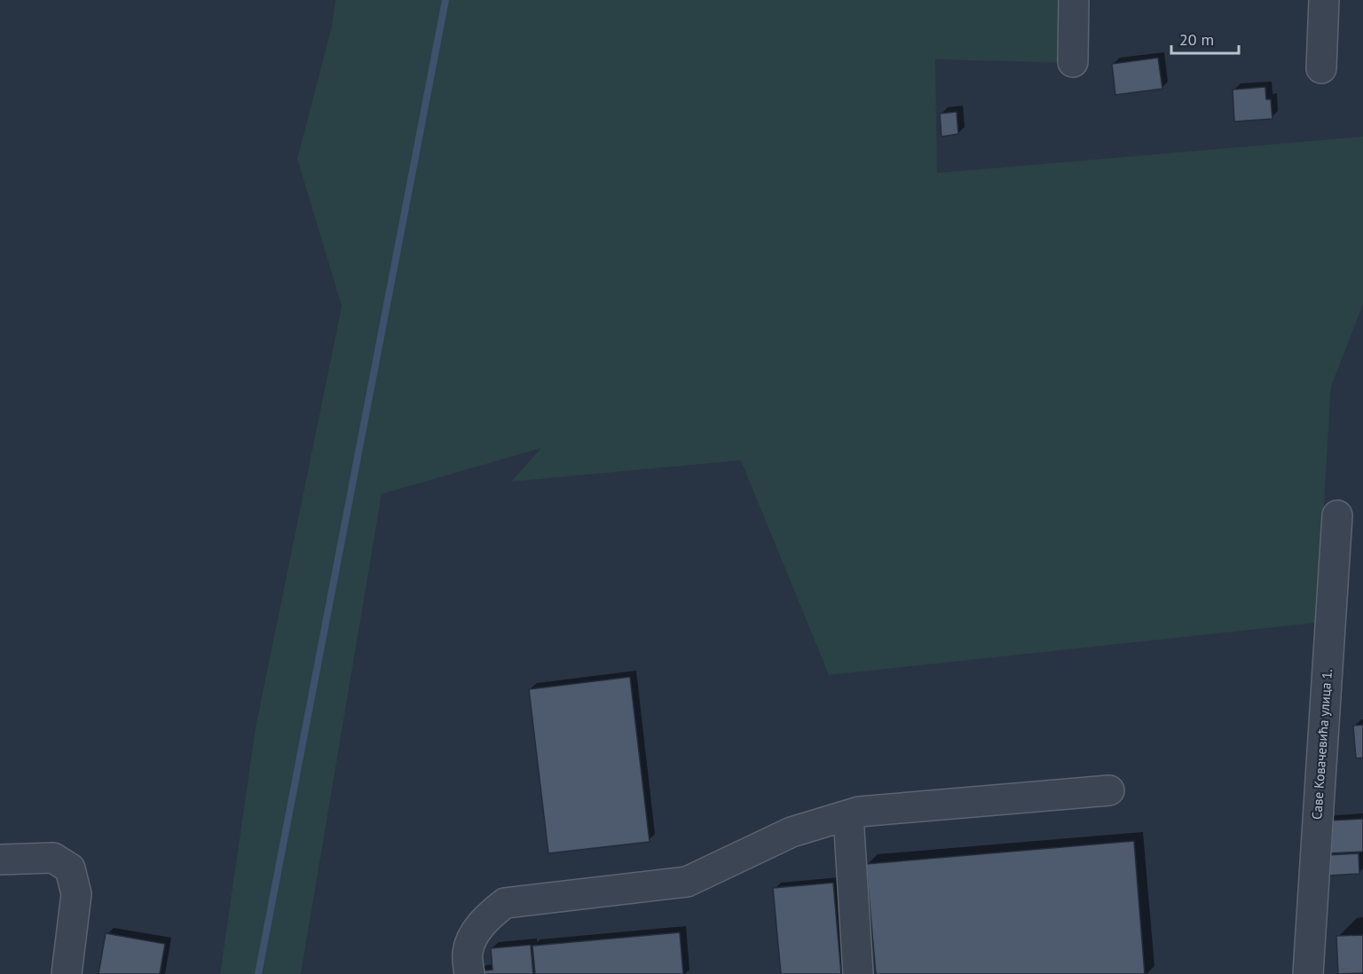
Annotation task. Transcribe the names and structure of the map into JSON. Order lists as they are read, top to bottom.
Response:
{
  "streets": {
    "street": ["Саве Ковачевића улица 1."]
  },
  "scale_bar": "20 m"
}
